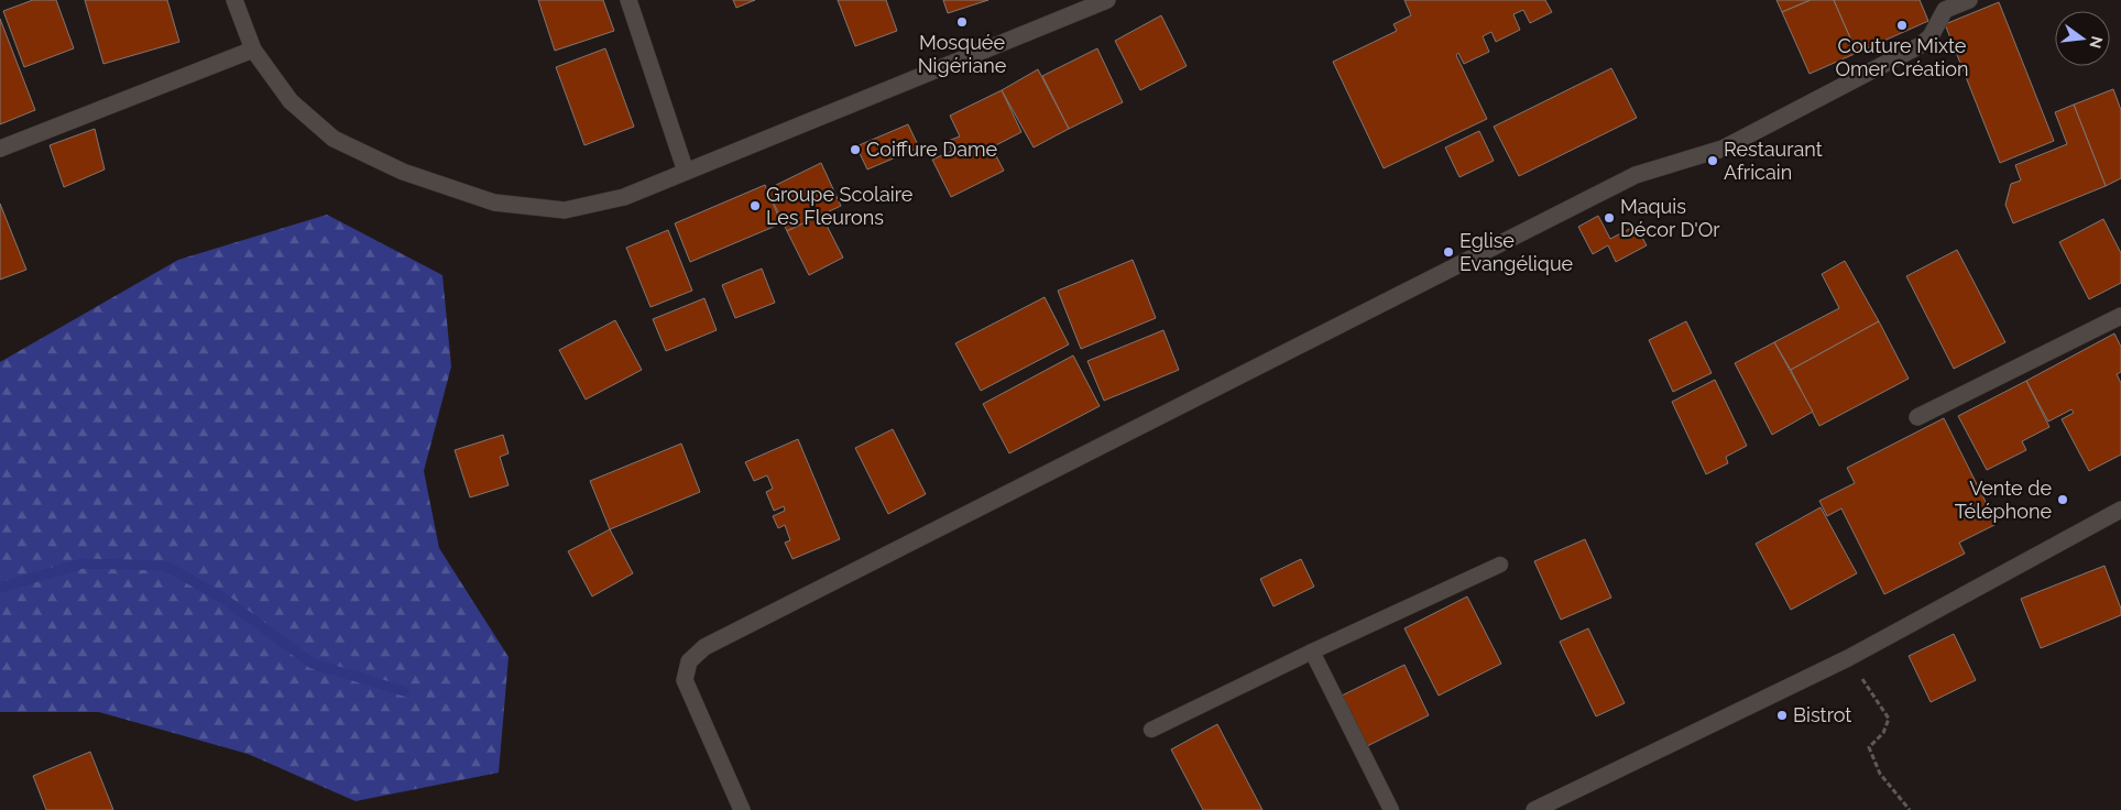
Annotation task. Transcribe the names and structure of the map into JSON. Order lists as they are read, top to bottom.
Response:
{
  "places": [
    "Mosquée Nigériane",
    "Couture Mixte Omer Création",
    "Coiffure Dame",
    "Restaurant Africain",
    "Groupe Scolaire Les Fleurons",
    "Maquis Décor D'Or",
    "Eglise Evangélique",
    "Vente de Téléphone",
    "Bistrot"
  ],
  "north": "right"
}
